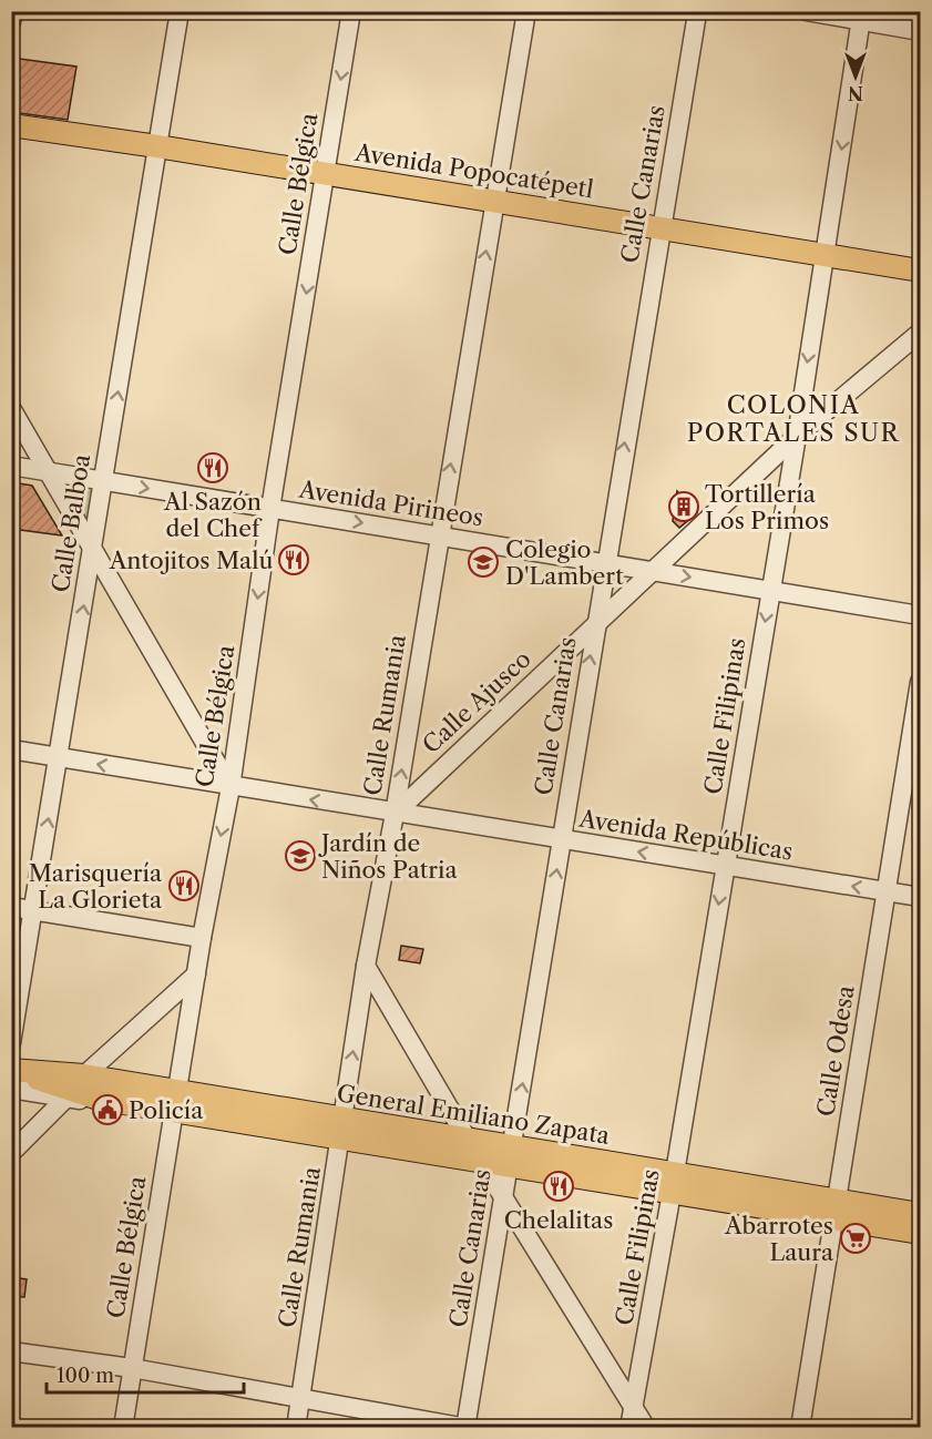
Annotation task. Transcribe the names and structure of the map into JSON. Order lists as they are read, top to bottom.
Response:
{
  "streets": {
    "main road": ["Avenida Popocatépetl", "General Emiliano Zapata"],
    "street": [
      "Calle Bélgica",
      "Calle Canarias",
      "Avenida Pirineos",
      "Calle Balboa",
      "Calle Ajusco",
      "Calle Rumania",
      "Calle Filipinas",
      "Avenida Repúblicas",
      "Calle Odesa"
    ]
  },
  "crossings": [
    ["Avenida Popocatépetl", "Calle Bélgica"],
    ["Avenida Popocatépetl", "Calle Canarias"],
    ["Avenida Popocatépetl", "Calle Balboa"],
    ["Avenida Popocatépetl", "Calle Rumania"],
    ["Avenida Popocatépetl", "Calle Filipinas"],
    ["Calle Bélgica", "Avenida Pirineos"],
    ["Calle Bélgica", "Avenida Repúblicas"],
    ["Calle Bélgica", "General Emiliano Zapata"],
    ["Calle Canarias", "Avenida Pirineos"],
    ["Calle Canarias", "Calle Ajusco"],
    ["Calle Canarias", "Avenida Repúblicas"],
    ["Calle Canarias", "General Emiliano Zapata"],
    ["Avenida Pirineos", "Calle Balboa"],
    ["Avenida Pirineos", "Calle Ajusco"],
    ["Avenida Pirineos", "Calle Rumania"],
    ["Avenida Pirineos", "Calle Filipinas"],
    ["Calle Balboa", "Avenida Repúblicas"],
    ["Calle Ajusco", "Calle Rumania"],
    ["Calle Ajusco", "Calle Filipinas"],
    ["Calle Ajusco", "Avenida Repúblicas"],
    ["Calle Rumania", "Avenida Repúblicas"],
    ["Calle Rumania", "General Emiliano Zapata"],
    ["Calle Filipinas", "Avenida Repúblicas"],
    ["Calle Filipinas", "General Emiliano Zapata"],
    ["Avenida Repúblicas", "Calle Odesa"],
    ["Calle Odesa", "General Emiliano Zapata"]
  ],
  "one_way": [
    "Calle Bélgica",
    "Calle Canarias",
    "Avenida Pirineos",
    "Calle Balboa",
    "Calle Rumania",
    "Calle Filipinas",
    "Avenida Repúblicas"
  ],
  "districts": ["COLONIA PORTALES SUR"],
  "places": {
    "restaurant": [
      "Al Sazón del Chef",
      "Antojitos Malú",
      "Marisquería La Glorieta",
      "Chelalitas"
    ],
    "building": ["Tortillería Los Primos"],
    "school or university": ["Colegio D'Lambert", "Jardín de Niños Patria"],
    "public building": ["Policía"],
    "supermarket": ["Abarrotes Laura"]
  },
  "scale_bar": "100 m",
  "north": "bottom"
}
